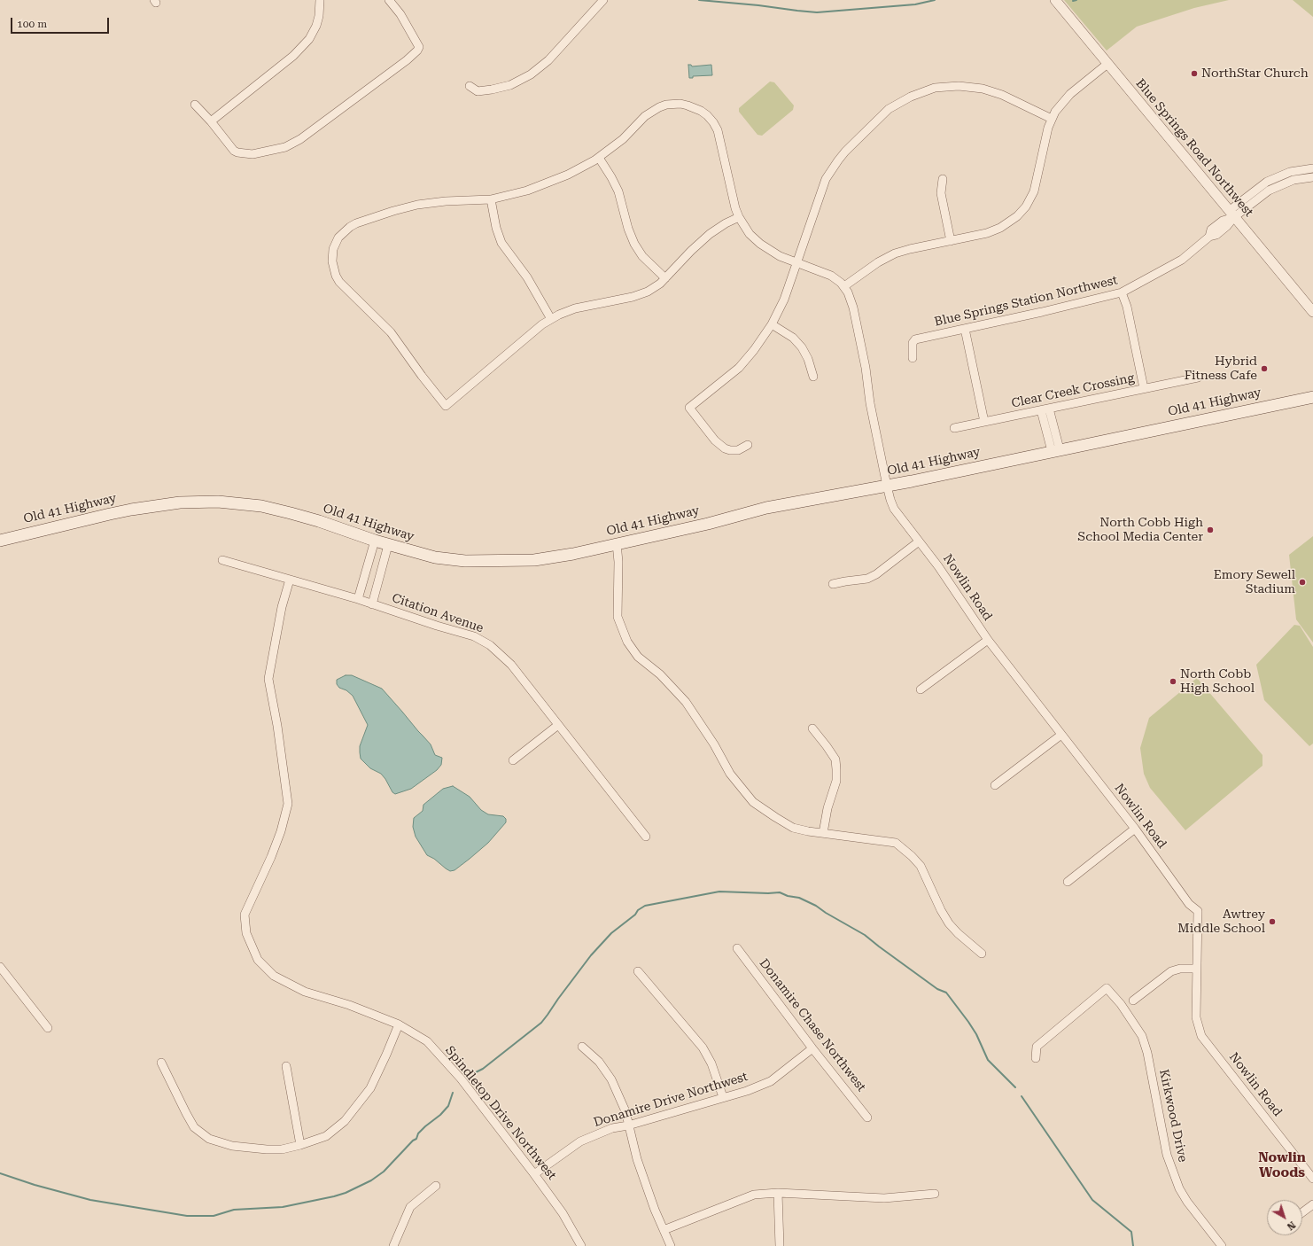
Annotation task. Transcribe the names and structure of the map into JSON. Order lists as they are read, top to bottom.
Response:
{
  "streets": {
    "main road": ["Old 41 Highway"],
    "street": [
      "Blue Springs Road Northwest",
      "Blue Springs Station Northwest",
      "Clear Creek Crossing",
      "Nowlin Road",
      "Citation Avenue",
      "Donamire Chase Northwest",
      "Donamire Drive Northwest",
      "Spindletop Drive Northwest",
      "Kirkwood Drive"
    ]
  },
  "crossings": [
    ["Blue Springs Road Northwest", "Blue Springs Station Northwest"],
    ["Old 41 Highway", "Nowlin Road"],
    ["Citation Avenue", "Spindletop Drive Northwest"],
    ["Donamire Chase Northwest", "Donamire Drive Northwest"],
    ["Donamire Drive Northwest", "Spindletop Drive Northwest"]
  ],
  "districts": ["Nowlin Woods"],
  "places": [
    "NorthStar Church",
    "Hybrid Fitness Cafe",
    "North Cobb High School Media Center",
    "Emory Sewell Stadium",
    "North Cobb High School",
    "Awtrey Middle School"
  ],
  "scale_bar": "100 m",
  "north": "bottom right"
}
